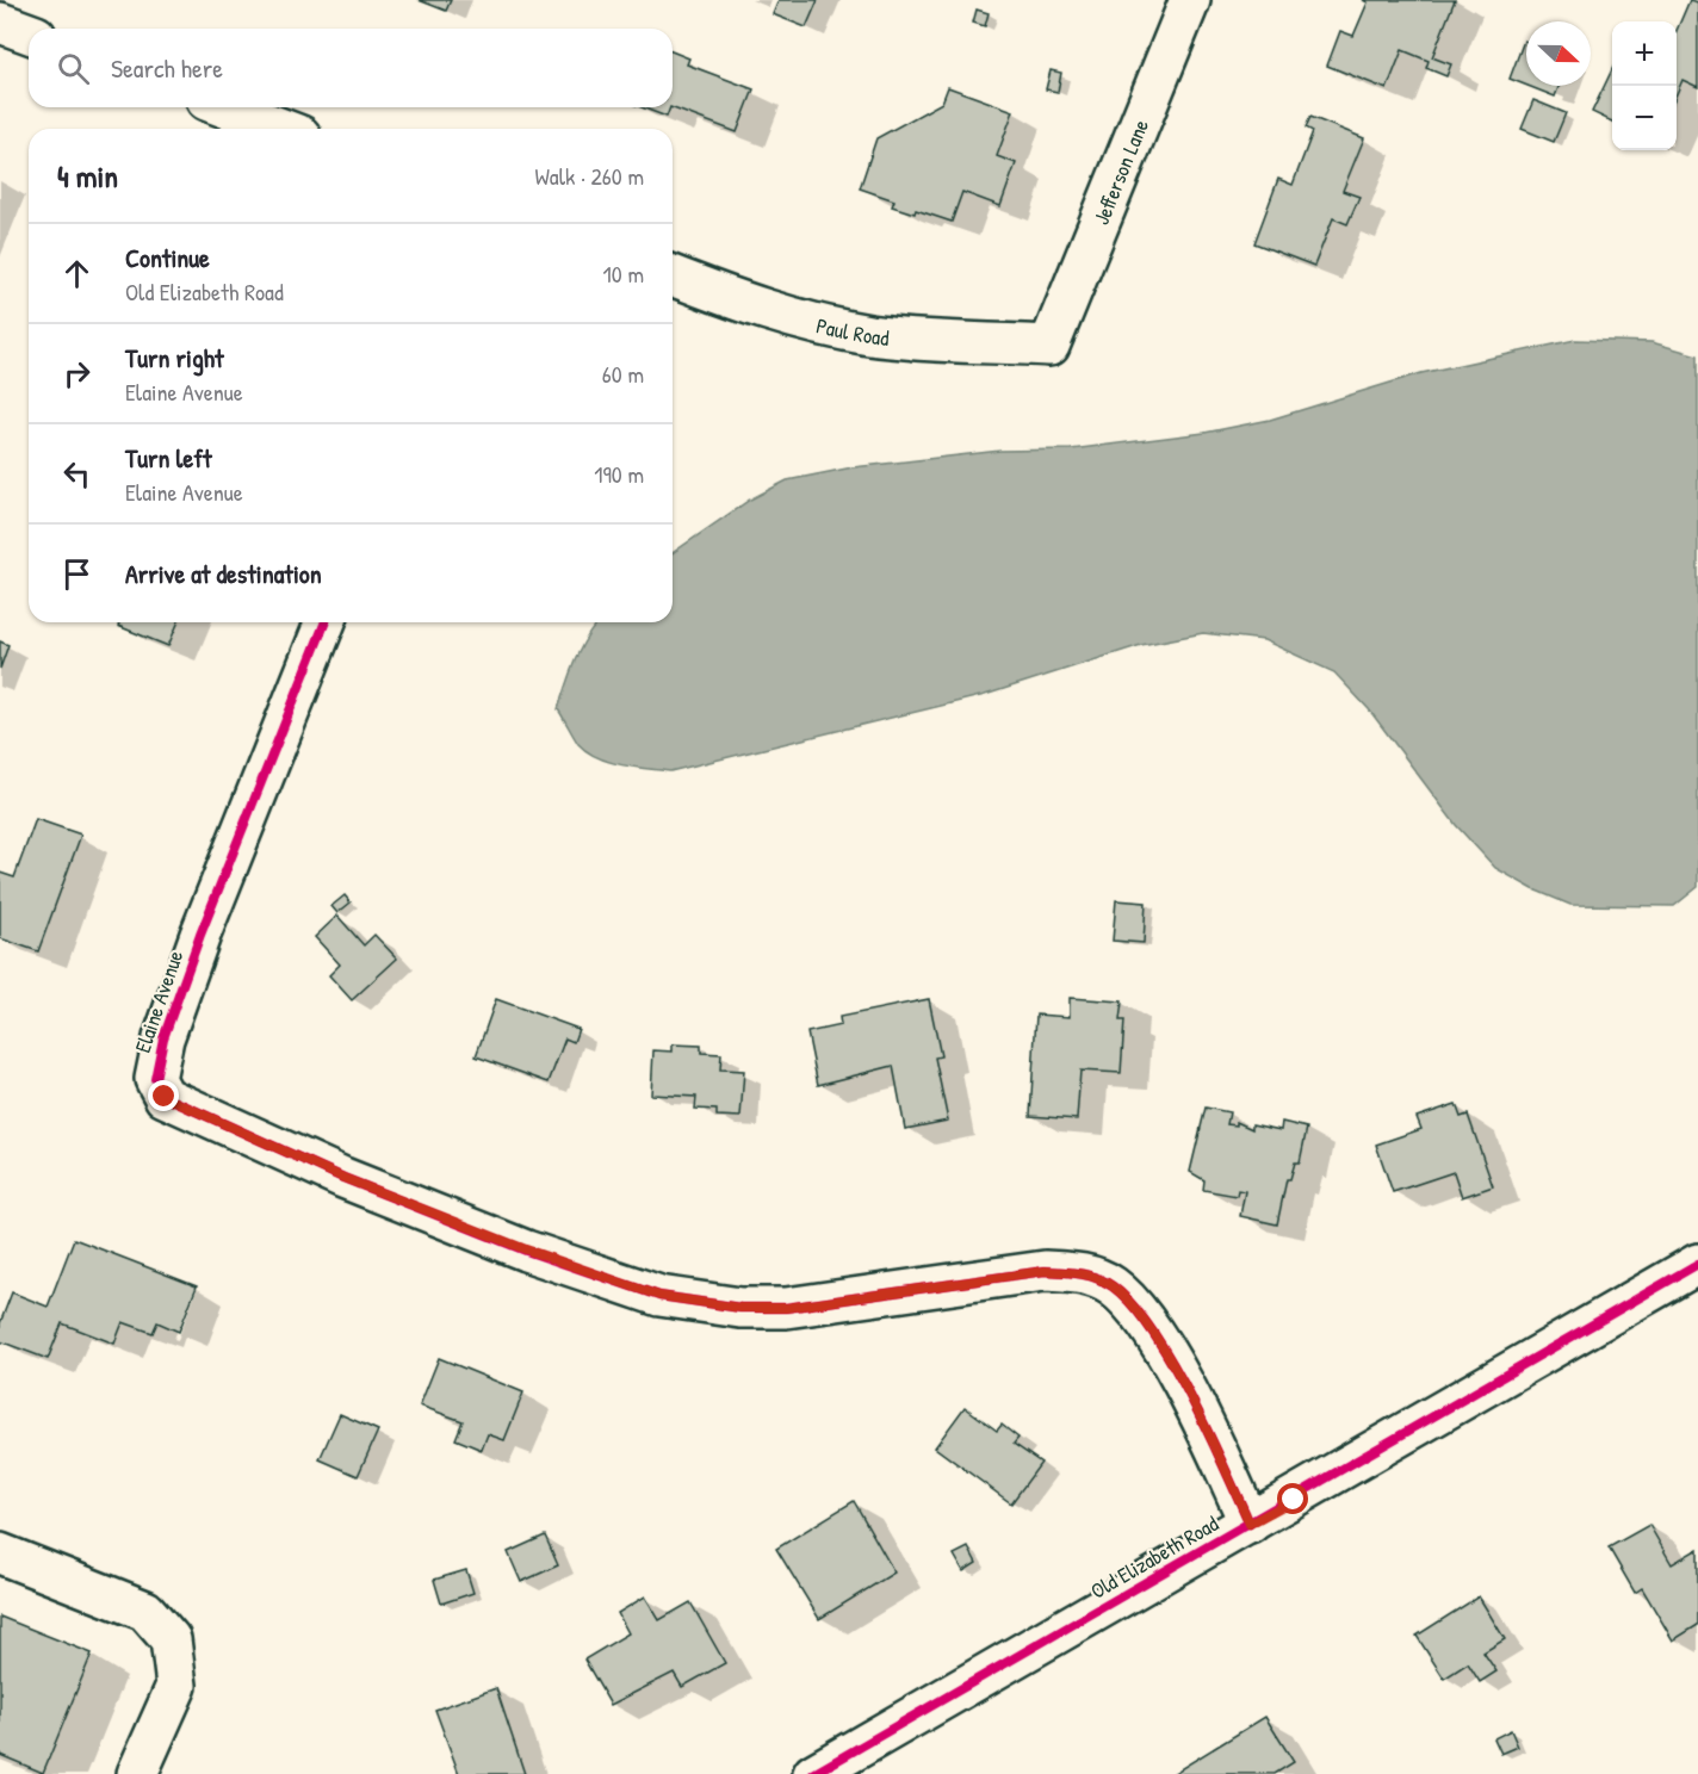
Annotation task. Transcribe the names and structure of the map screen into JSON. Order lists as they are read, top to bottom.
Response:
{
  "streets": {
    "street": [
      "Jefferson Lane",
      "Paul Road",
      "Elaine Avenue",
      "Old Elizabeth Road"
    ]
  },
  "crossings": [
    ["Jefferson Lane", "Paul Road"],
    ["Elaine Avenue", "Old Elizabeth Road"]
  ],
  "north": "right",
  "page": {
    "map_buttons": ["+", "−"],
    "search": "Search here",
    "heading": ["4 min", "Walk · 260 m"],
    "list": [
      ["Continue", "Old Elizabeth Road", "10 m"],
      ["Turn right", "Elaine Avenue", "60 m"],
      ["Turn left", "Elaine Avenue", "190 m"],
      "Arrive at destination"
    ]
  }
}
